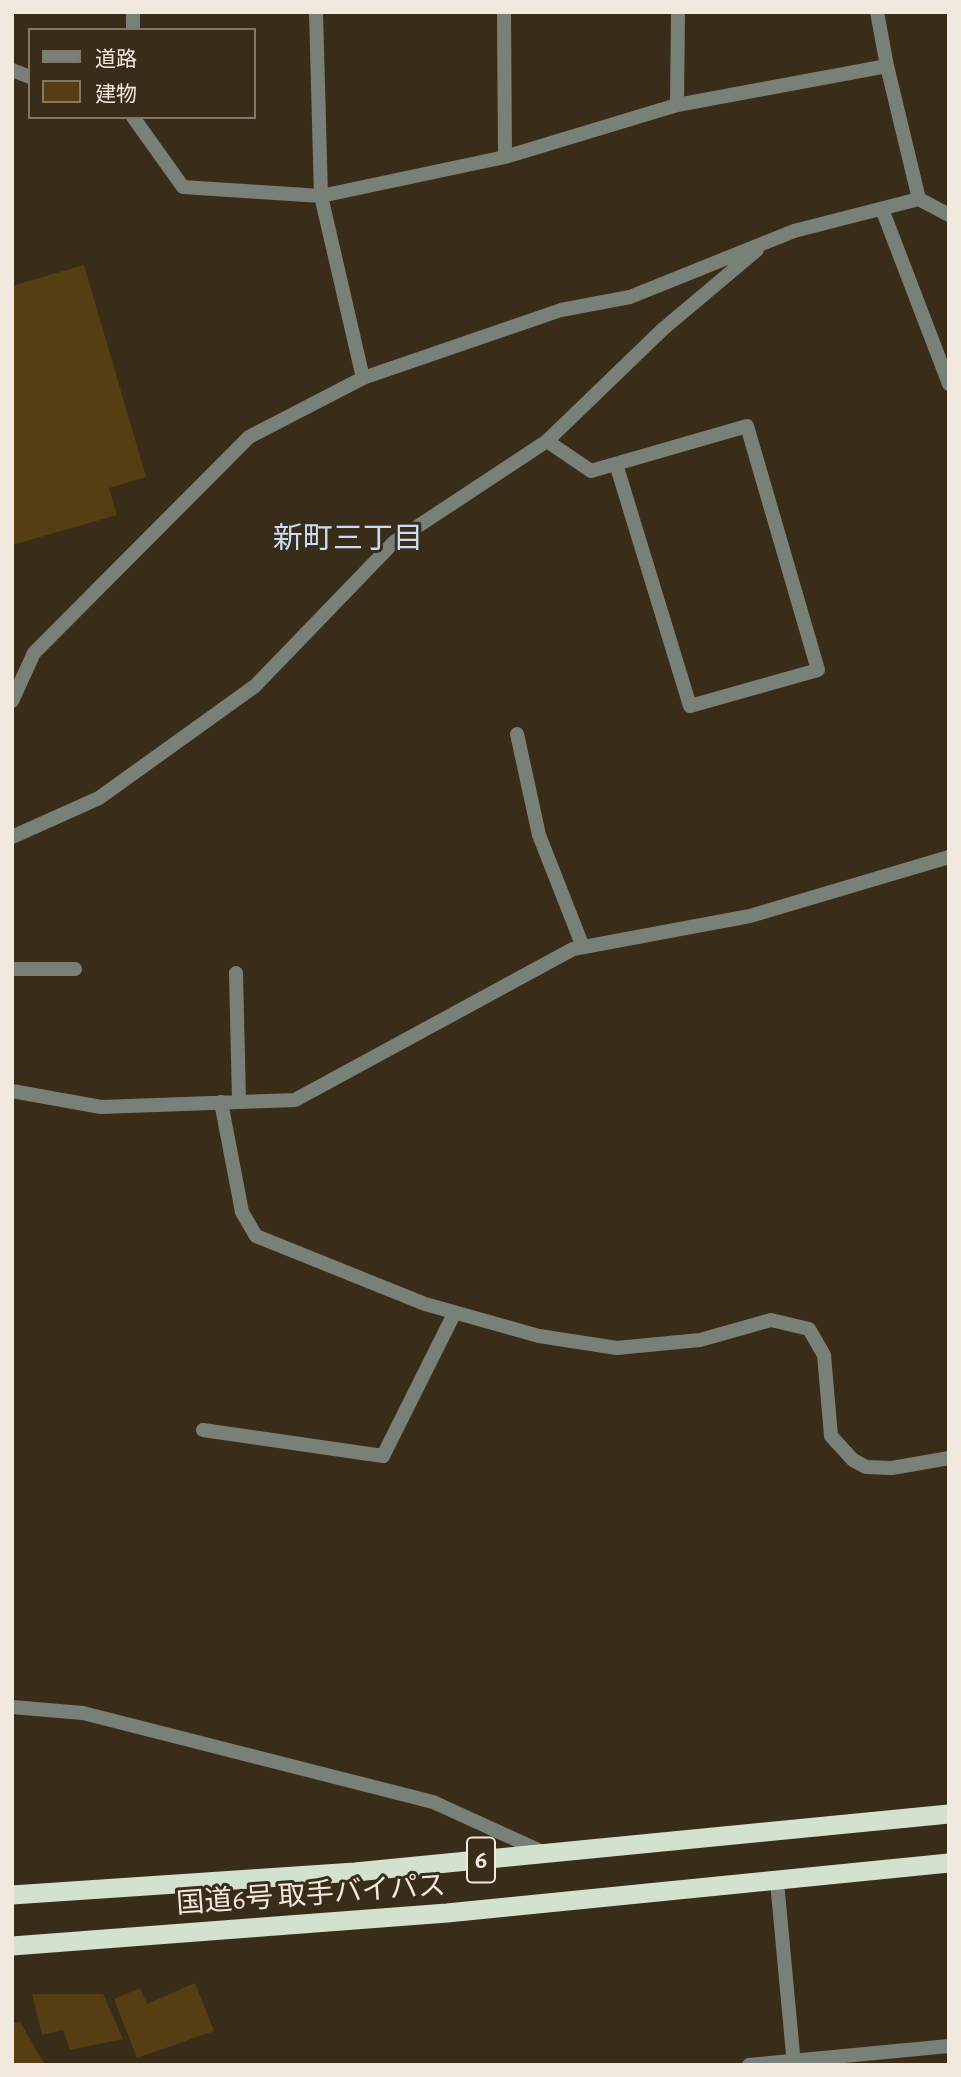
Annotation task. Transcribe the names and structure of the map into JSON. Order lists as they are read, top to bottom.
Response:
{
  "streets": {
    "highway": ["6", "国道6号 取手バイパス"]
  },
  "districts": ["新町三丁目"],
  "legend": ["道路", "建物"]
}
